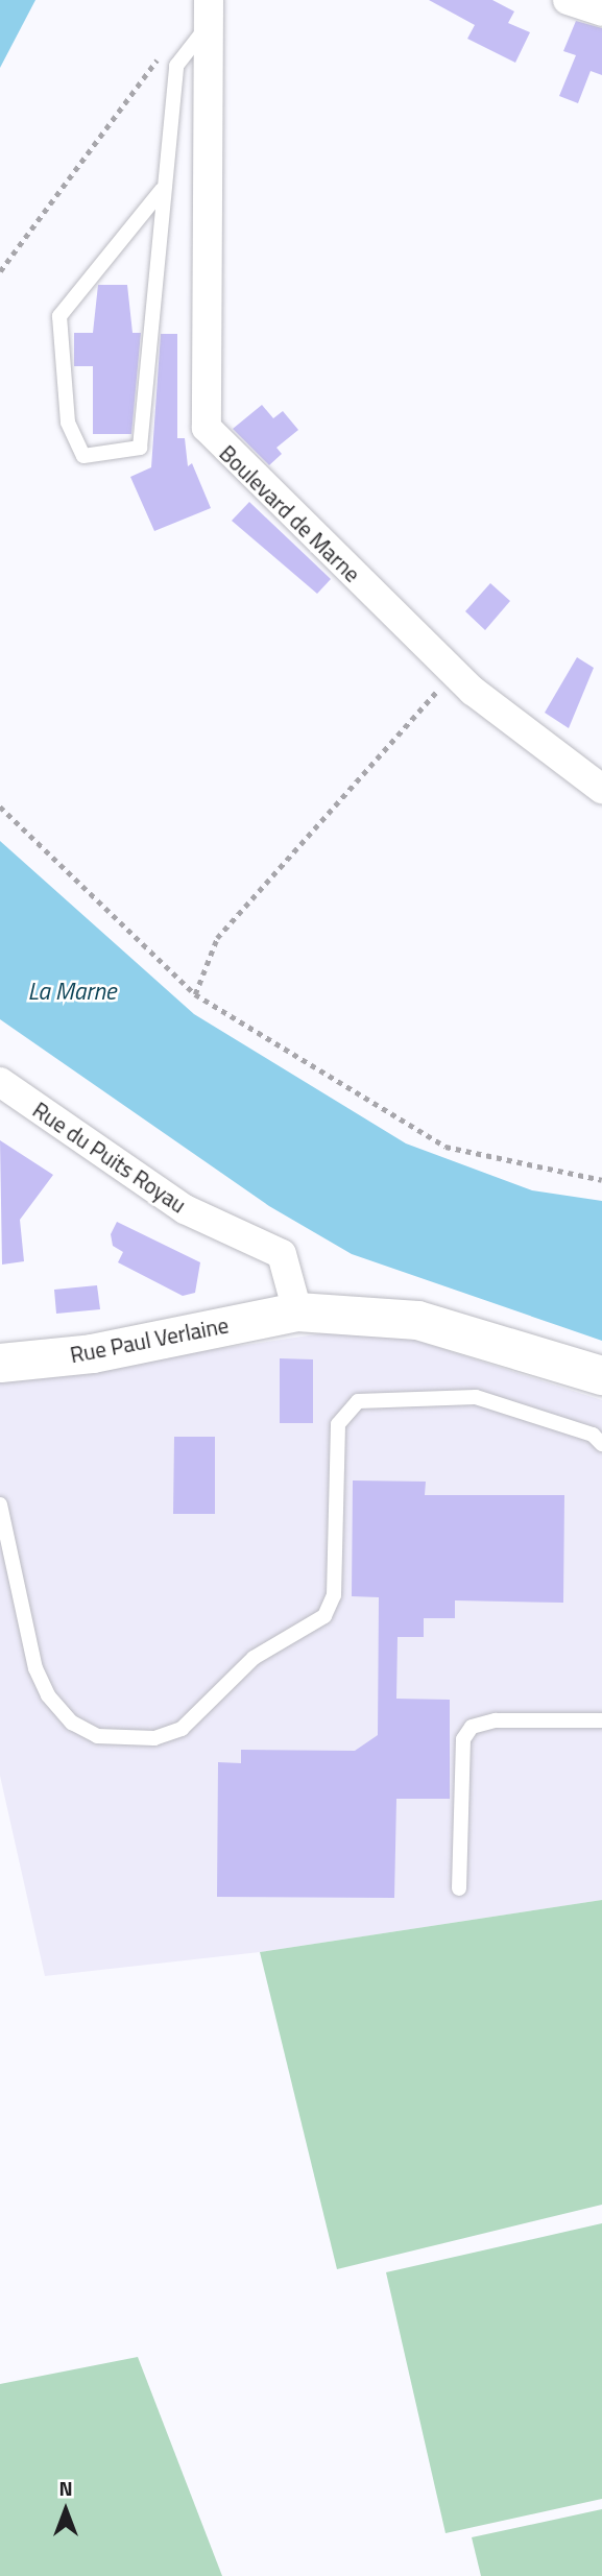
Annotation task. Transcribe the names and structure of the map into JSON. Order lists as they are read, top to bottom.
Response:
{
  "streets": {
    "street": ["Boulevard de Marne", "Rue du Puits Royau", "Rue Paul Verlaine"]
  },
  "crossings": [
    ["Rue du Puits Royau", "Rue Paul Verlaine"]
  ],
  "water": ["La Marne"],
  "north": "top"
}
